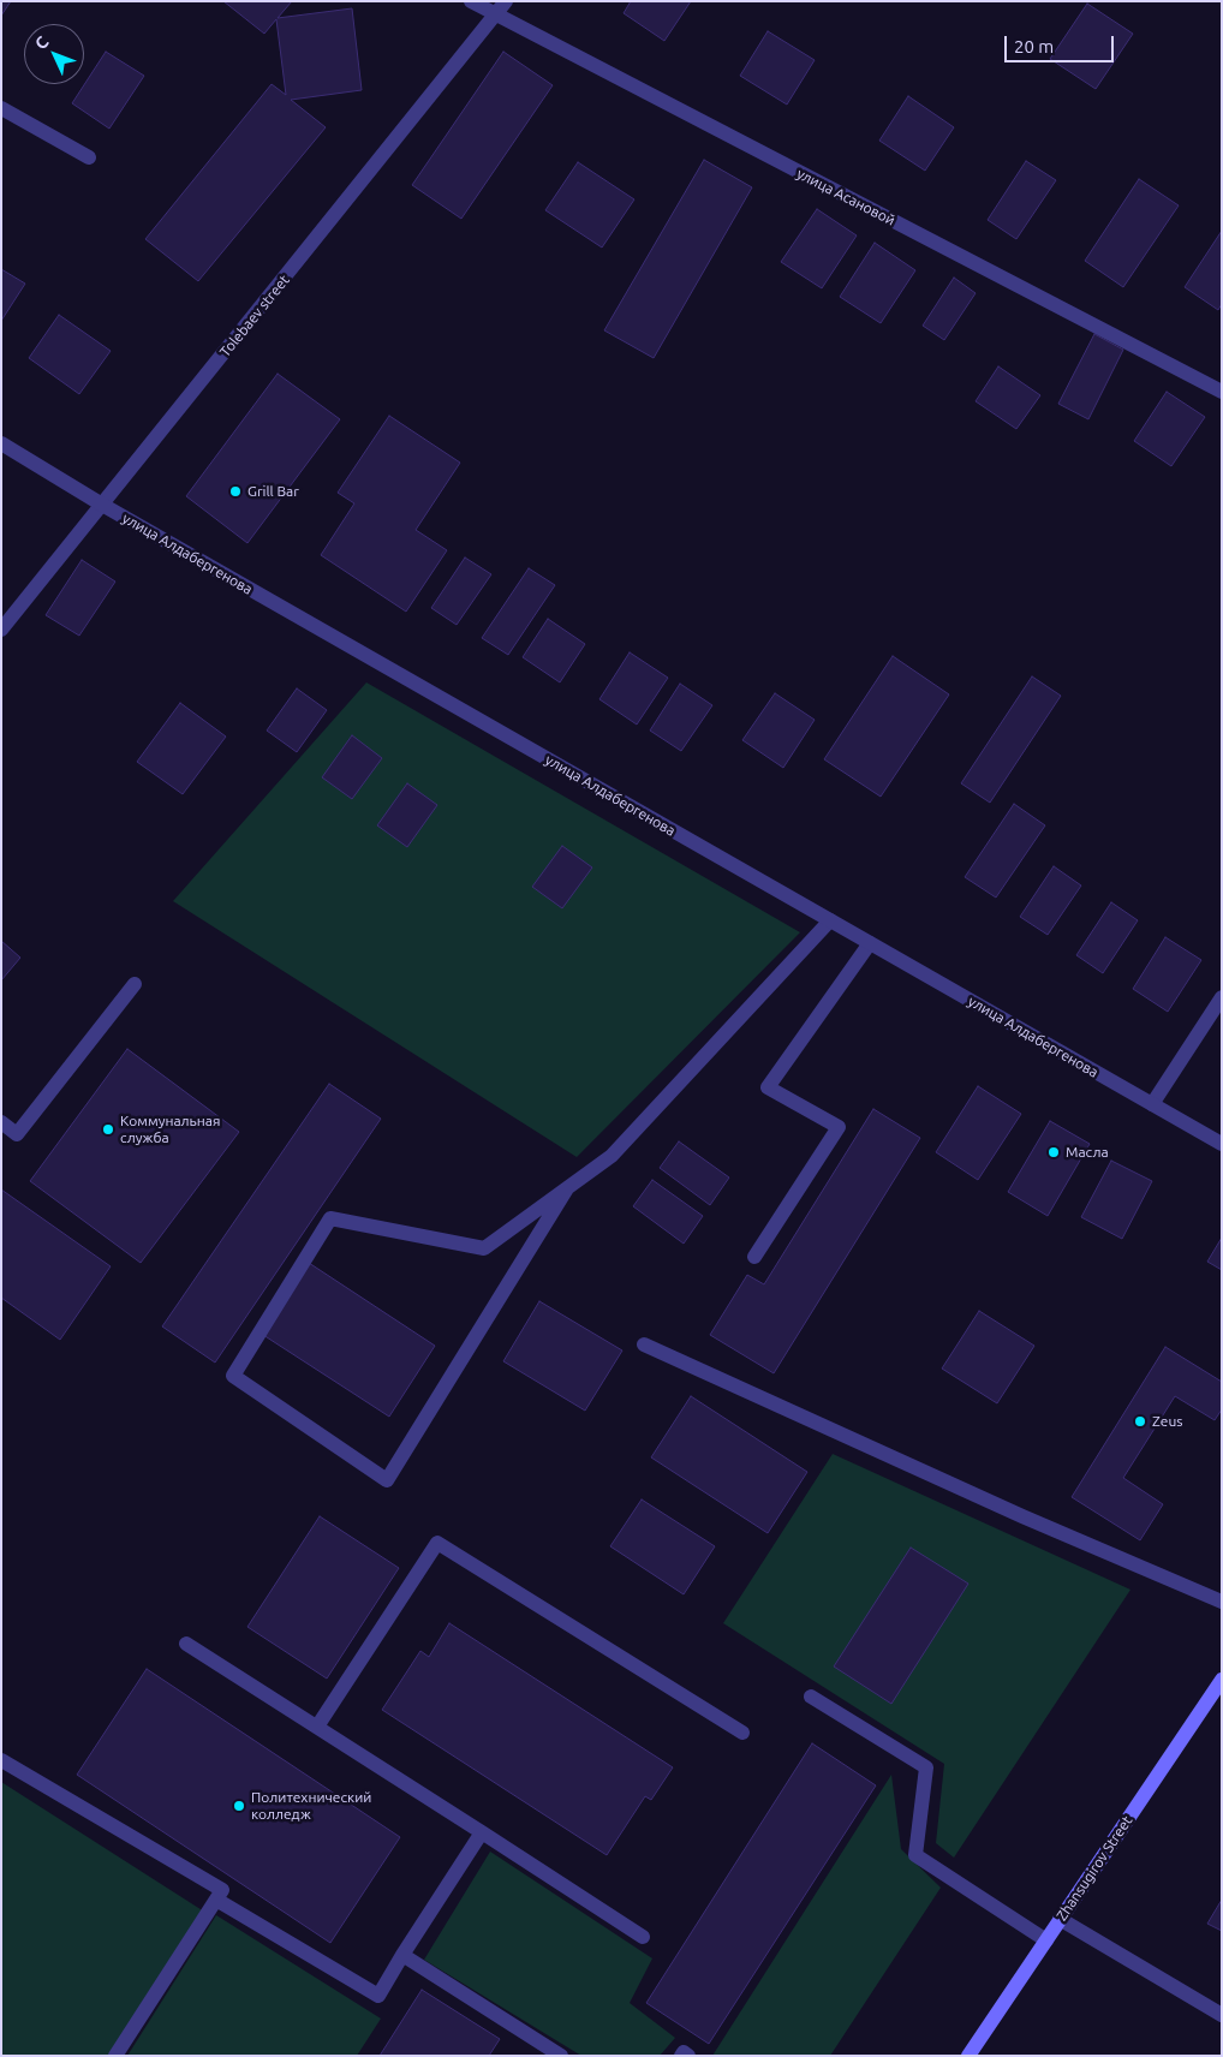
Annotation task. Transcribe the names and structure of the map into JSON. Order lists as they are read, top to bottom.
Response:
{
  "streets": {
    "main road": ["Zhansugirov Street"],
    "street": ["улица Асановой", "Tolebaev street", "улица Алдабергенова"]
  },
  "crossings": [
    ["улица Асановой", "Tolebaev street"],
    ["Tolebaev street", "улица Алдабергенова"]
  ],
  "places": [
    "Grill Bar",
    "Коммунальная служба",
    "Масла",
    "Zeus",
    "Политехнический колледж"
  ],
  "scale_bar": "20 m",
  "north": "top left"
}
